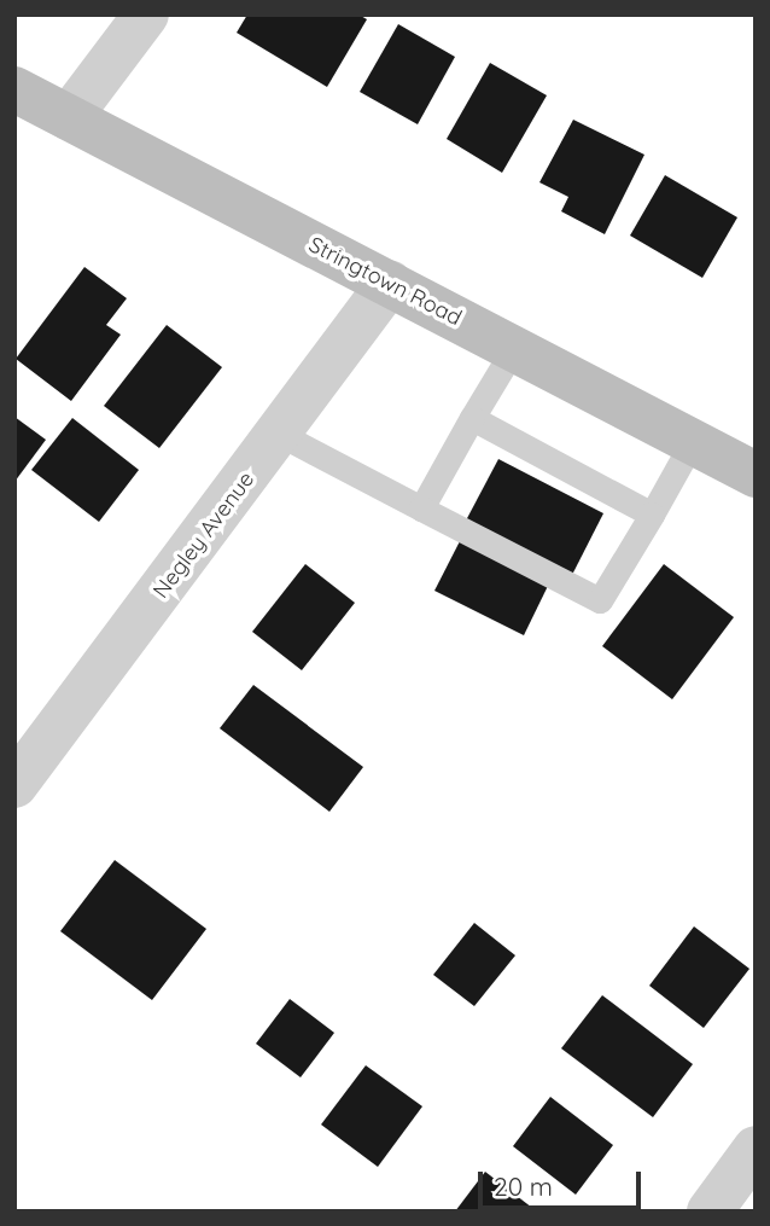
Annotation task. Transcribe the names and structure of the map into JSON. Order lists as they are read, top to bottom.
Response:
{
  "streets": {
    "main road": ["Stringtown Road"],
    "street": ["Negley Avenue"]
  },
  "crossings": [
    ["Stringtown Road", "Negley Avenue"]
  ],
  "scale_bar": "20 m"
}
